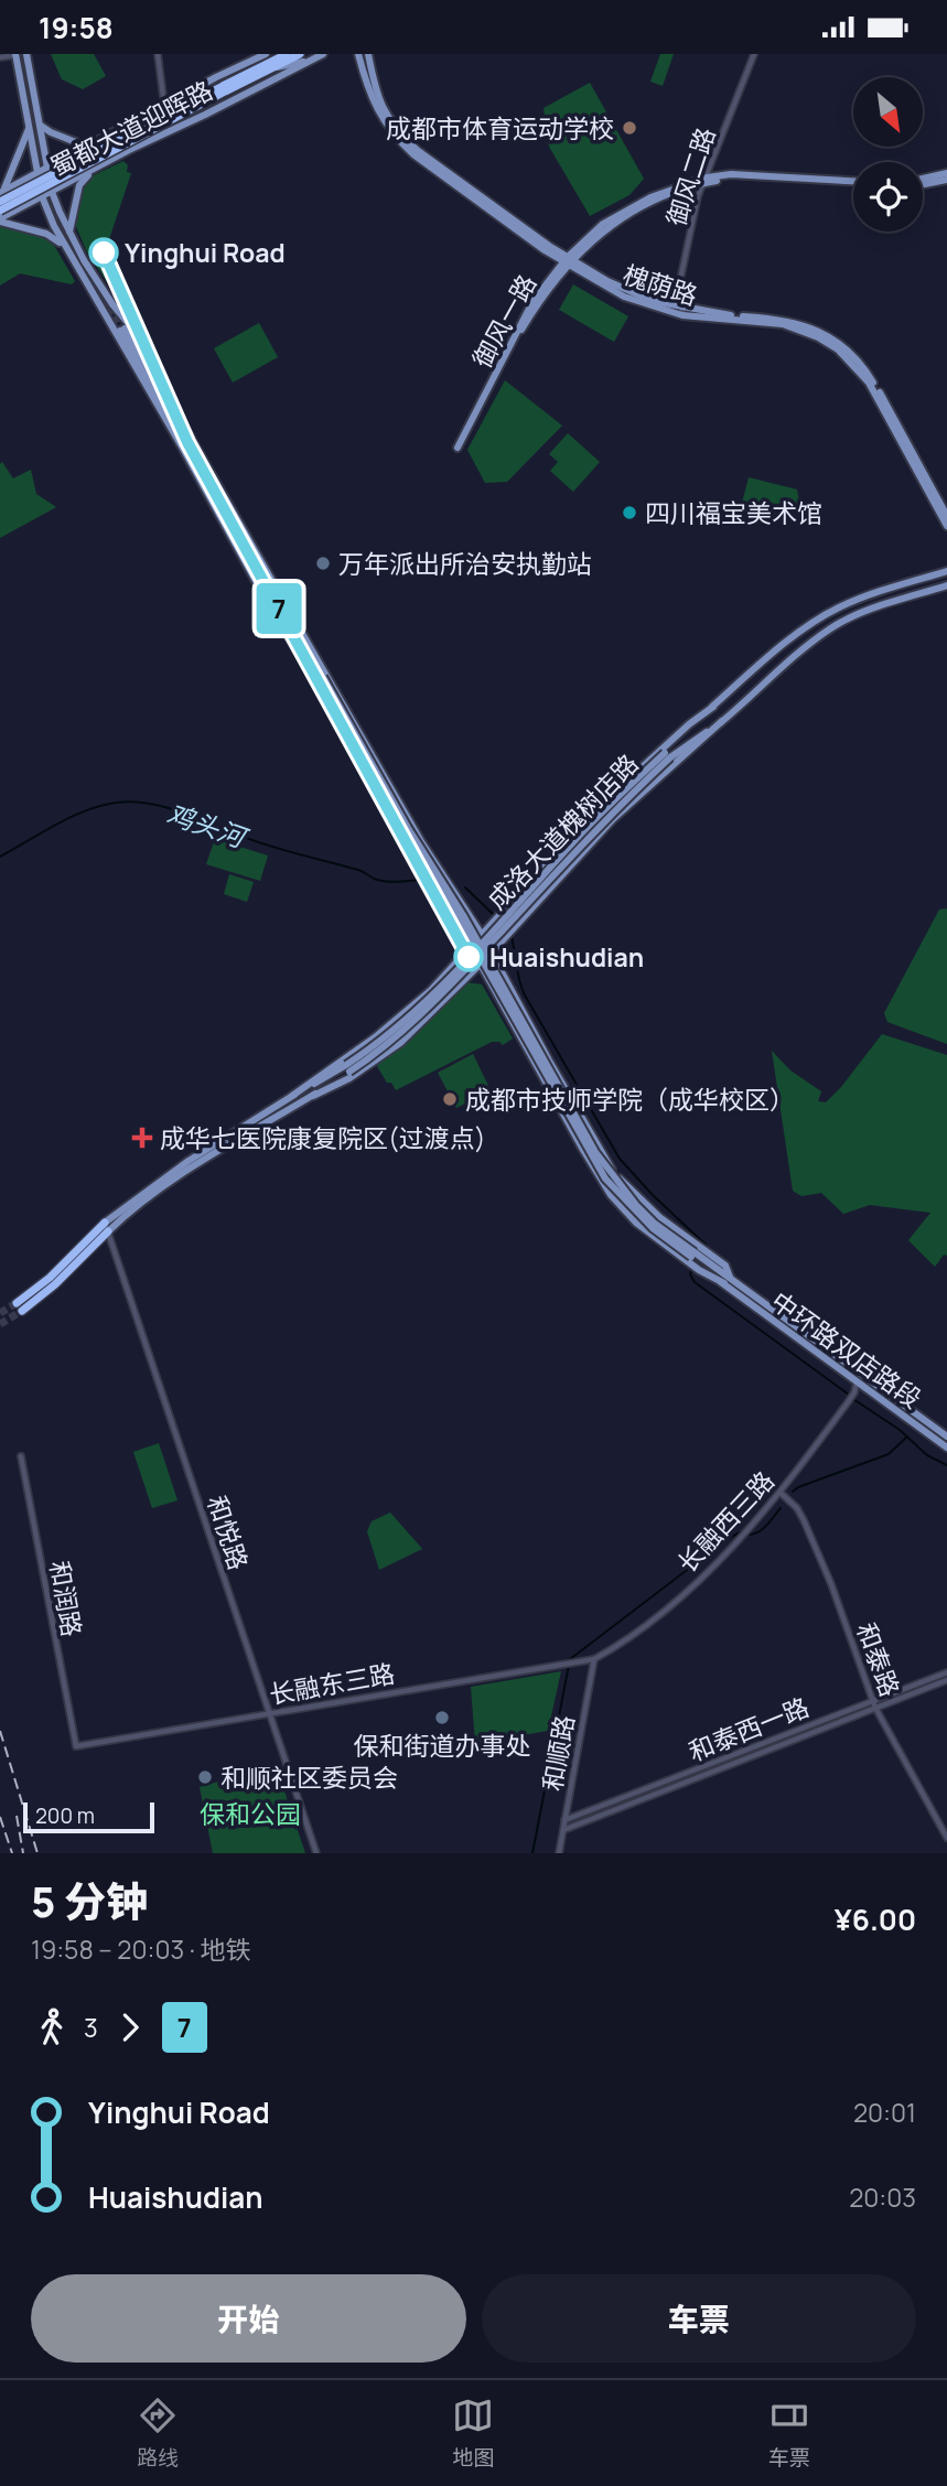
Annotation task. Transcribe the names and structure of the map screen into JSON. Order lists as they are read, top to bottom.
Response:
{
  "streets": {
    "highway": ["蜀都大道迎晖路"],
    "main road": [
      "槐荫路",
      "御风一路",
      "成洛大道槐树店路",
      "中环路双店路段"
    ],
    "street": [
      "御风二路",
      "长融西三路",
      "和悦路",
      "和润路",
      "和泰路",
      "长融东三路",
      "和泰西一路",
      "和顺路"
    ]
  },
  "crossings": [
    ["御风二路", "槐荫路"],
    ["御风二路", "御风一路"],
    ["槐荫路", "御风一路"],
    ["成洛大道槐树店路", "和悦路"],
    ["中环路双店路段", "长融西三路"],
    ["长融西三路", "和泰路"],
    ["长融西三路", "长融东三路"],
    ["长融西三路", "和顺路"],
    ["和悦路", "长融东三路"],
    ["和润路", "长融东三路"],
    ["和泰路", "和泰西一路"],
    ["长融东三路", "和顺路"],
    ["和泰西一路", "和顺路"]
  ],
  "water": ["鸡头河"],
  "parks": ["保和公园"],
  "places": {
    "other": [
      "成都市体育运动学校",
      "Yinghui Road",
      "四川福宝美术馆",
      "万年派出所治安执勤站",
      "Huaishudian",
      "成都市技师学院（成华校区）",
      "保和街道办事处",
      "和顺社区委员会"
    ],
    "health": ["成华七医院康复院区(过渡点)"]
  },
  "lines": ["metro line 7"],
  "scale_bar": "200 m",
  "north": "bottom right",
  "page": {
    "status": "19:58",
    "on_map": "7",
    "scale": "200 m",
    "heading": ["5 分钟", "19:58 – 20:03 · 地铁", "¥6.00"],
    "legs": ["3", "7"],
    "list": [
      {
        "name": "Yinghui Road",
        "value": "20:01"
      },
      {
        "name": "Huaishudian",
        "value": "20:03"
      }
    ],
    "buttons": ["开始", "车票"],
    "tabs": ["路线", "地图", "车票"]
  }
}
